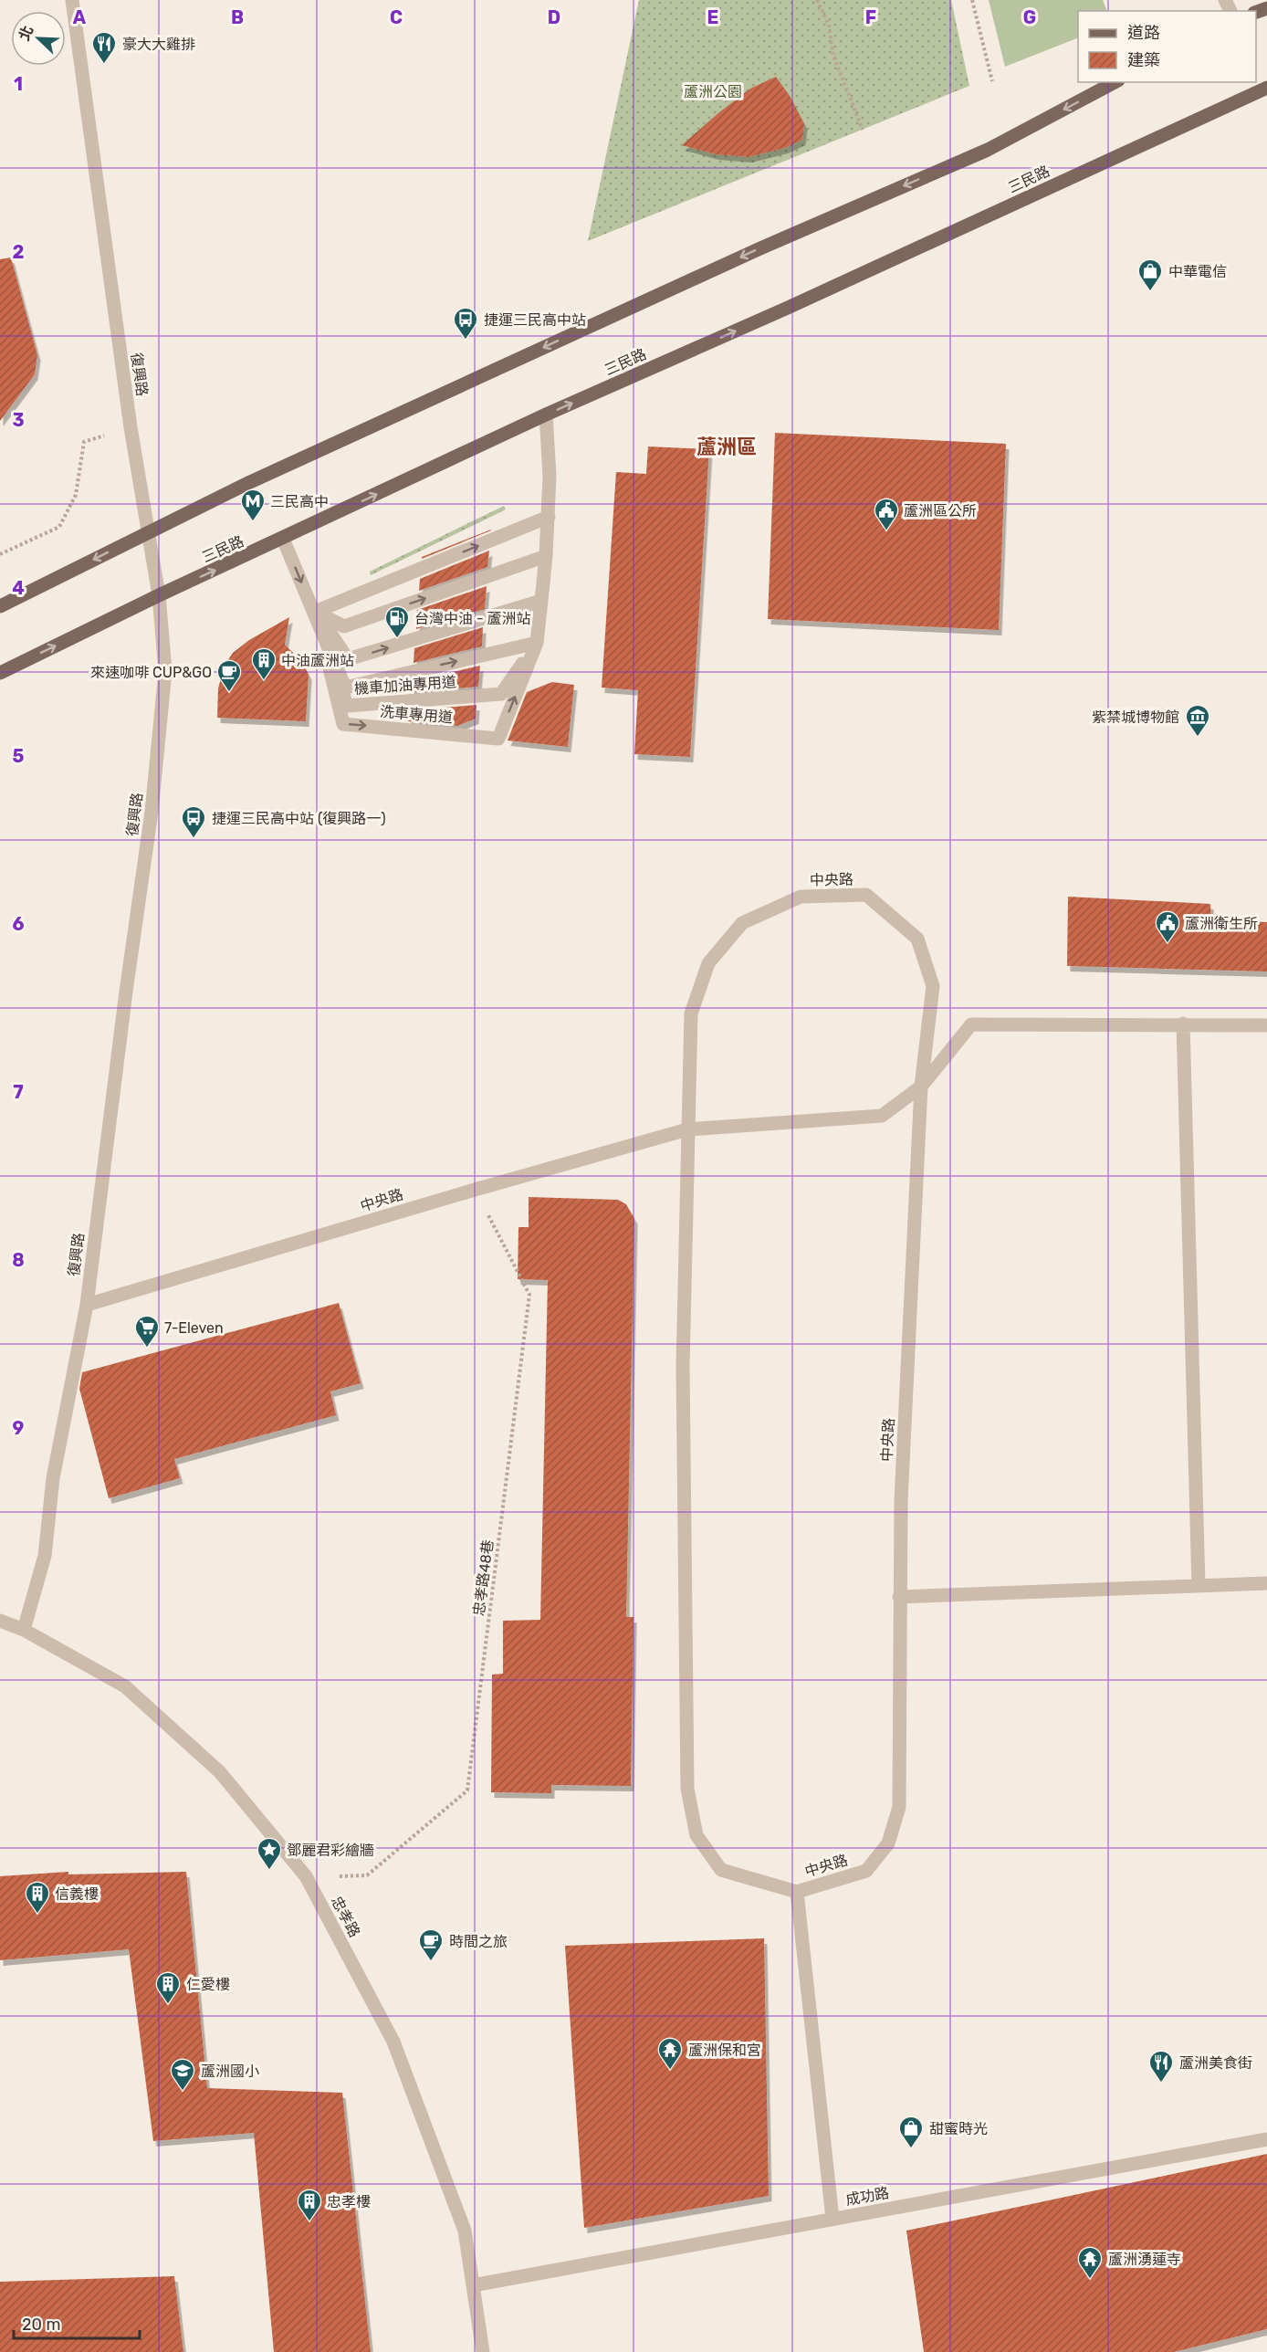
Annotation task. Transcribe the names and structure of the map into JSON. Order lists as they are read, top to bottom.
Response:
{
  "streets": {
    "main road": ["三民路"],
    "street": [
      "復興路",
      "機車加油專用道",
      "洗車專用道",
      "中央路",
      "忠孝路",
      "成功路"
    ],
    "path": ["忠孝路48巷"]
  },
  "crossings": [
    ["三民路", "復興路"],
    ["復興路", "中央路"],
    ["復興路", "忠孝路"],
    ["機車加油專用道", "洗車專用道"],
    ["中央路", "忠孝路48巷"],
    ["忠孝路48巷", "忠孝路"],
    ["忠孝路", "成功路"]
  ],
  "districts": ["蘆洲區"],
  "parks": ["蘆洲公園"],
  "places": {
    "restaurant": ["豪大大雞排", "蘆洲美食街"],
    "shop": ["中華電信", "甜蜜時光"],
    "bus stop": ["捷運三民高中站", "捷運三民高中站 (復興路一)"],
    "metro station": ["三民高中"],
    "public building": ["蘆洲區公所", "蘆洲衛生所"],
    "fuel station": ["台灣中油 - 蘆洲站"],
    "building": [
      "中油蘆洲站",
      "信義樓",
      "仁愛樓",
      "忠孝樓"
    ],
    "cafe": ["來速咖啡 CUP&GO", "時間之旅"],
    "museum": ["紫禁城博物館"],
    "supermarket": ["7-Eleven"],
    "place": ["鄧麗君彩繪牆"],
    "temple": ["蘆洲保和宮", "蘆洲湧蓮寺"],
    "school or university": ["蘆洲國小"]
  },
  "legend": ["道路", "建築"],
  "scale_bar": "20 m",
  "north": "top left",
  "grid": {
    "columns": [
      "A",
      "B",
      "C",
      "D",
      "E",
      "F",
      "G"
    ],
    "rows": [
      "1",
      "2",
      "3",
      "4",
      "5",
      "6",
      "7",
      "8",
      "9"
    ]
  }
}
